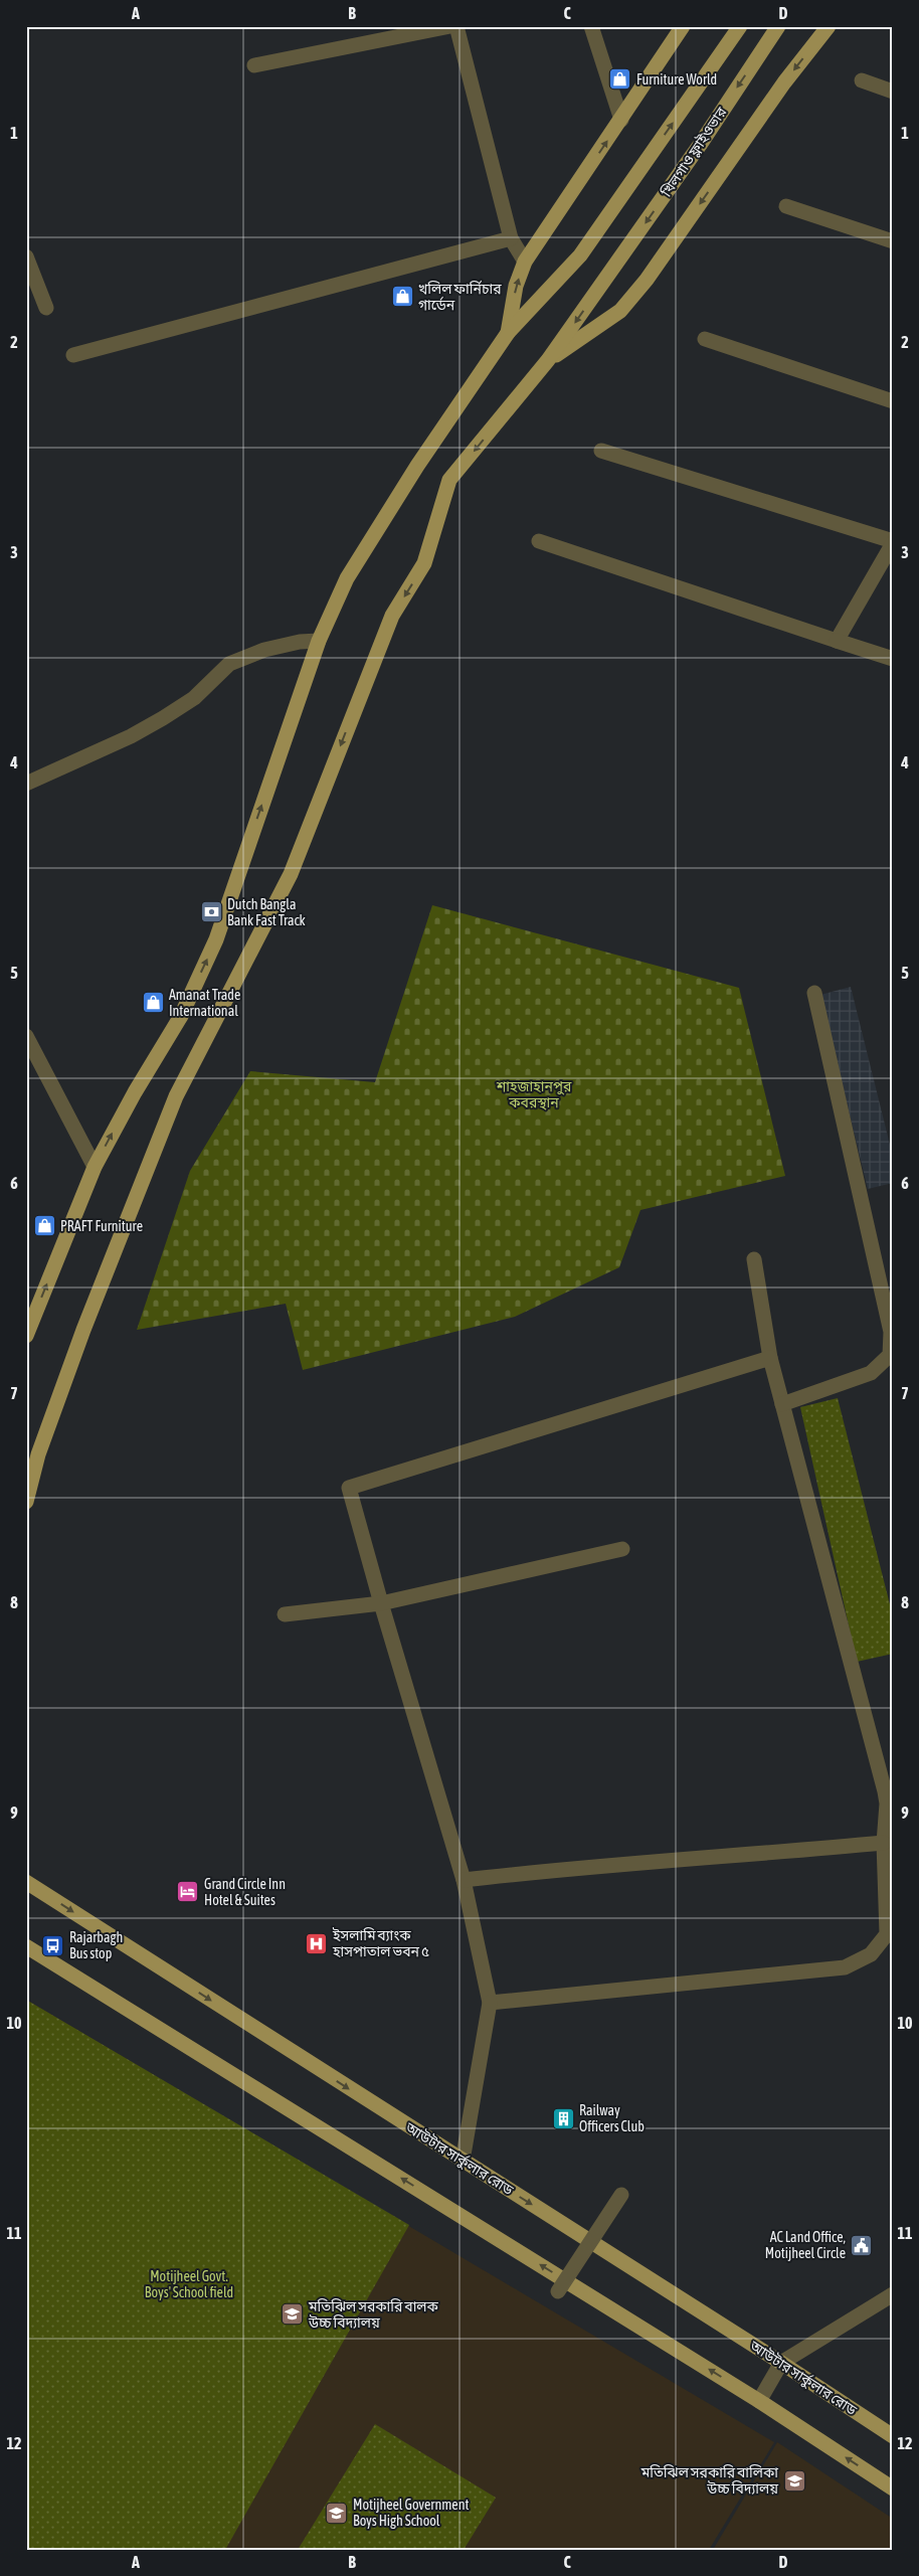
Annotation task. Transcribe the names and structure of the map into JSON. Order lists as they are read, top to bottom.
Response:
{
  "streets": {
    "main road": ["খিলগাও ফ্লাইওভার", "আউটার সার্কুলার রোড"]
  },
  "parks": ["শাহজাহানপুর কবরস্থান", "Motijheel Govt. Boys' School field"],
  "places": {
    "shop": [
      "Furniture World",
      "খলিল ফার্নিচার গার্ডেন",
      "Amanat Trade International",
      "PRAFT Furniture"
    ],
    "bank": ["Dutch Bangla Bank Fast Track"],
    "hotel": ["Grand Circle Inn Hotel & Suites"],
    "hospital": ["ইসলামি ব্যাংক হাসপাতাল ভবন ৫"],
    "bus stop": ["Rajarbagh Bus stop"],
    "building": ["Railway Officers Club"],
    "public building": ["AC Land Office, Motijheel Circle"],
    "school or university": ["মতিঝিল সরকারি বালক উচ্চ বিদ্যালয়", "মতিঝিল সরকারি বালিকা উচ্চ বিদ্যালয়", "Motijheel Government Boys High School"]
  },
  "grid": {
    "columns": [
      "A",
      "B",
      "C",
      "D"
    ],
    "rows": [
      "1",
      "2",
      "3",
      "4",
      "5",
      "6",
      "7",
      "8",
      "9",
      "10",
      "11",
      "12"
    ]
  }
}
